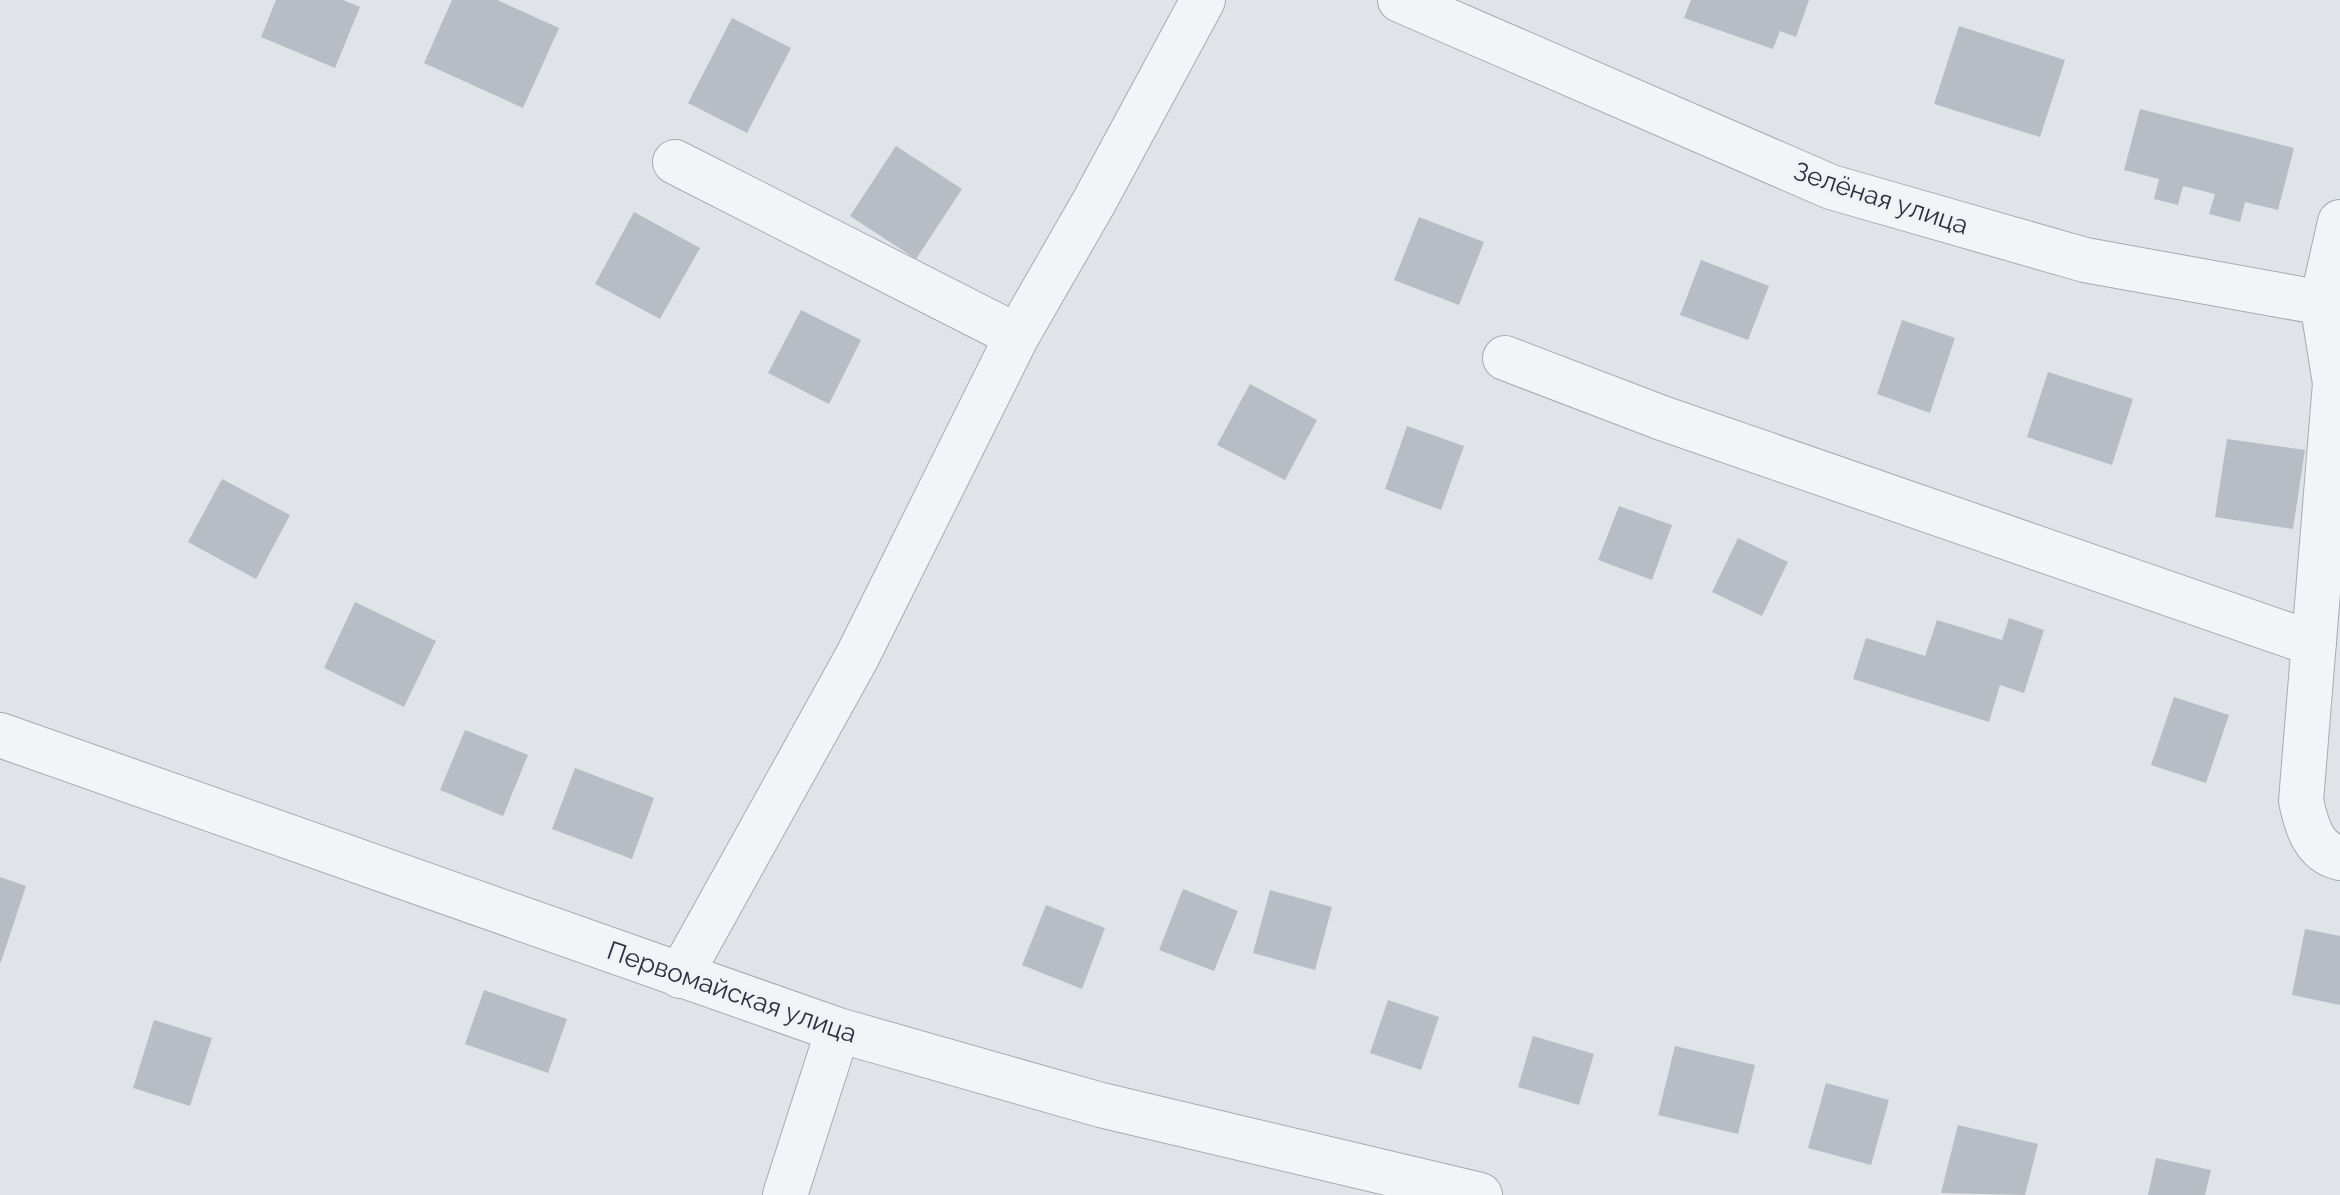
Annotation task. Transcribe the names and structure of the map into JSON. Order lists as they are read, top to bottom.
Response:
{
  "streets": {
    "street": ["Зелёная улица", "Первомайская улица"]
  }
}
